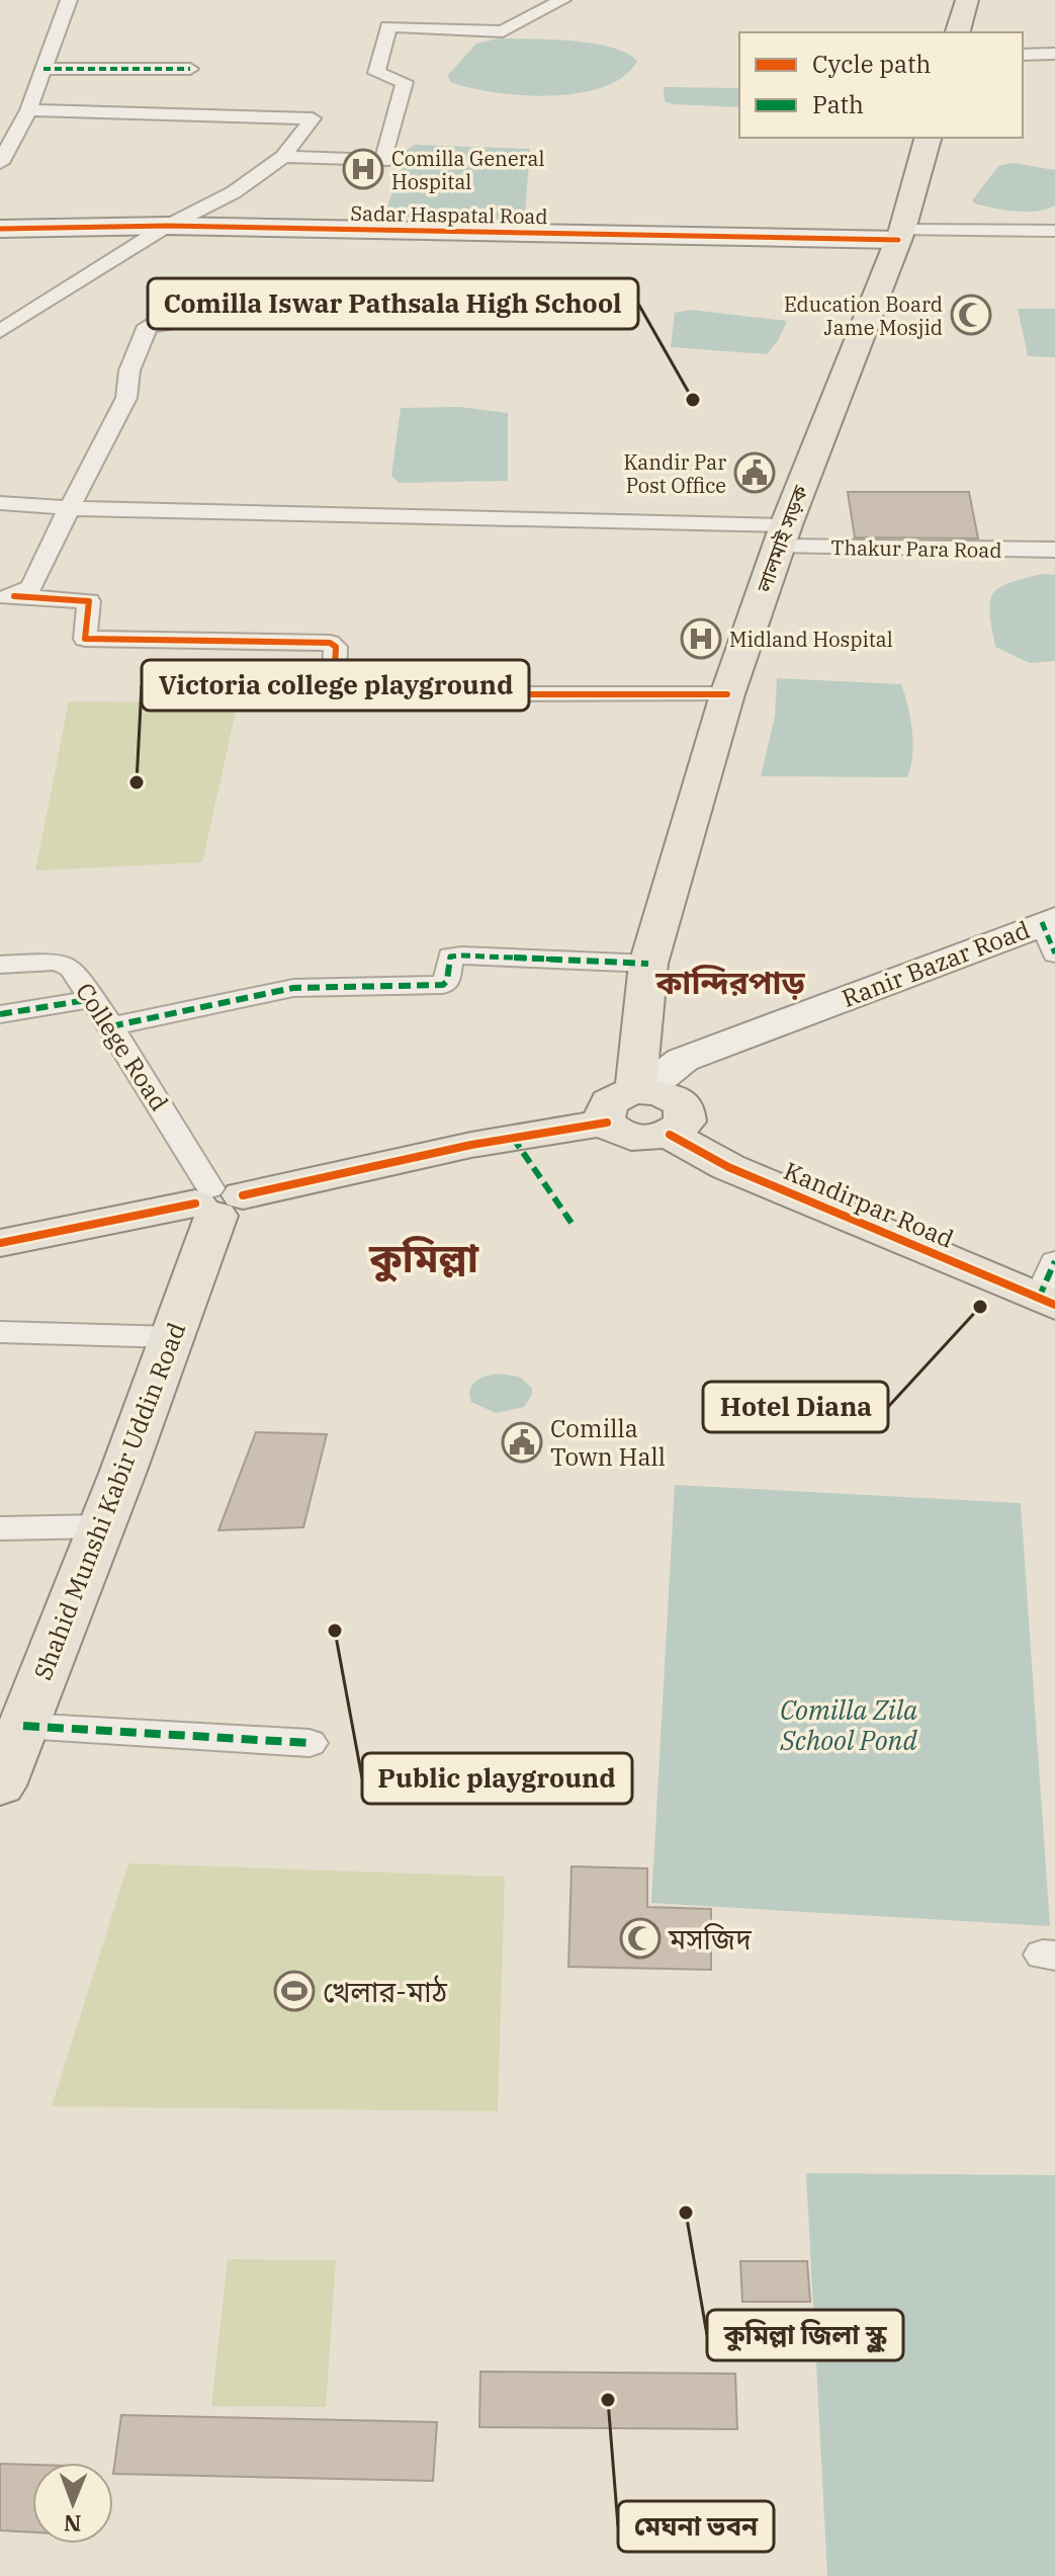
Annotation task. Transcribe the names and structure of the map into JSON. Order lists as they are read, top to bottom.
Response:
{
  "streets": {
    "main road": ["লালমাই সড়ক", "Kandirpar Road", "Shahid Munshi Kabir Uddin Road"],
    "street": [
      "Sadar Haspatal Road",
      "Thakur Para Road",
      "Ranir Bazar Road",
      "College Road"
    ]
  },
  "crossings": [
    ["Sadar Haspatal Road", "লালমাই সড়ক"],
    ["লালমাই সড়ক", "Thakur Para Road"],
    ["লালমাই সড়ক", "Ranir Bazar Road"],
    ["College Road", "Shahid Munshi Kabir Uddin Road"]
  ],
  "districts": ["কান্দিরপাড়", "কুমিল্লা"],
  "water": ["Comilla Zila School Pond"],
  "places": {
    "hospital": ["Comilla General Hospital", "Midland Hospital"],
    "mosque": ["Education Board Jame Mosjid", "মসজিদ"],
    "other": [
      "Comilla Iswar Pathsala High School",
      "Victoria college playground",
      "Hotel Diana",
      "Public playground",
      "কুমিল্লা জিলা স্কুল",
      "মেঘনা ভবন"
    ],
    "public building": ["Kandir Par Post Office", "Comilla Town Hall"],
    "sports": ["খেলার-মাঠ"]
  },
  "legend": ["Cycle path", "Path"],
  "north": "bottom"
}
